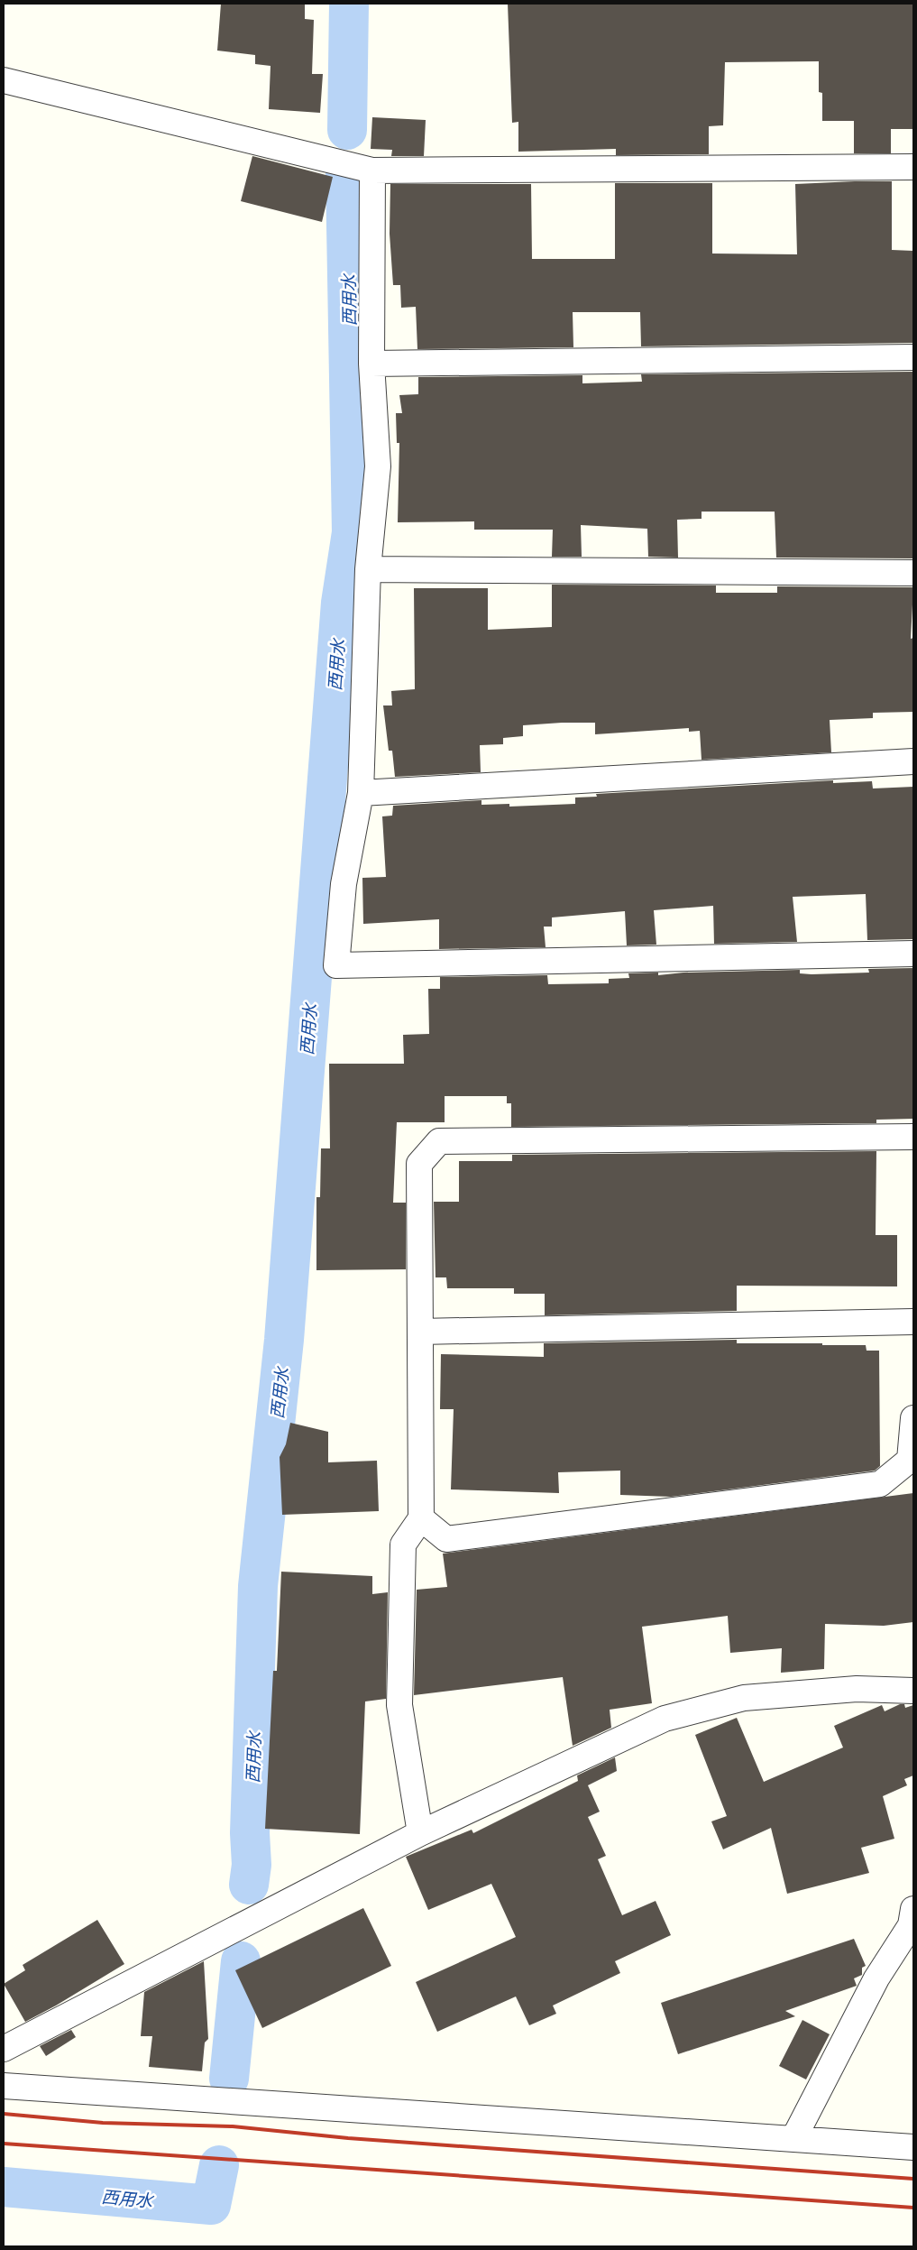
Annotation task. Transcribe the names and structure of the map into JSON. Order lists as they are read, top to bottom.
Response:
{
  "water": ["西用水"]
}
